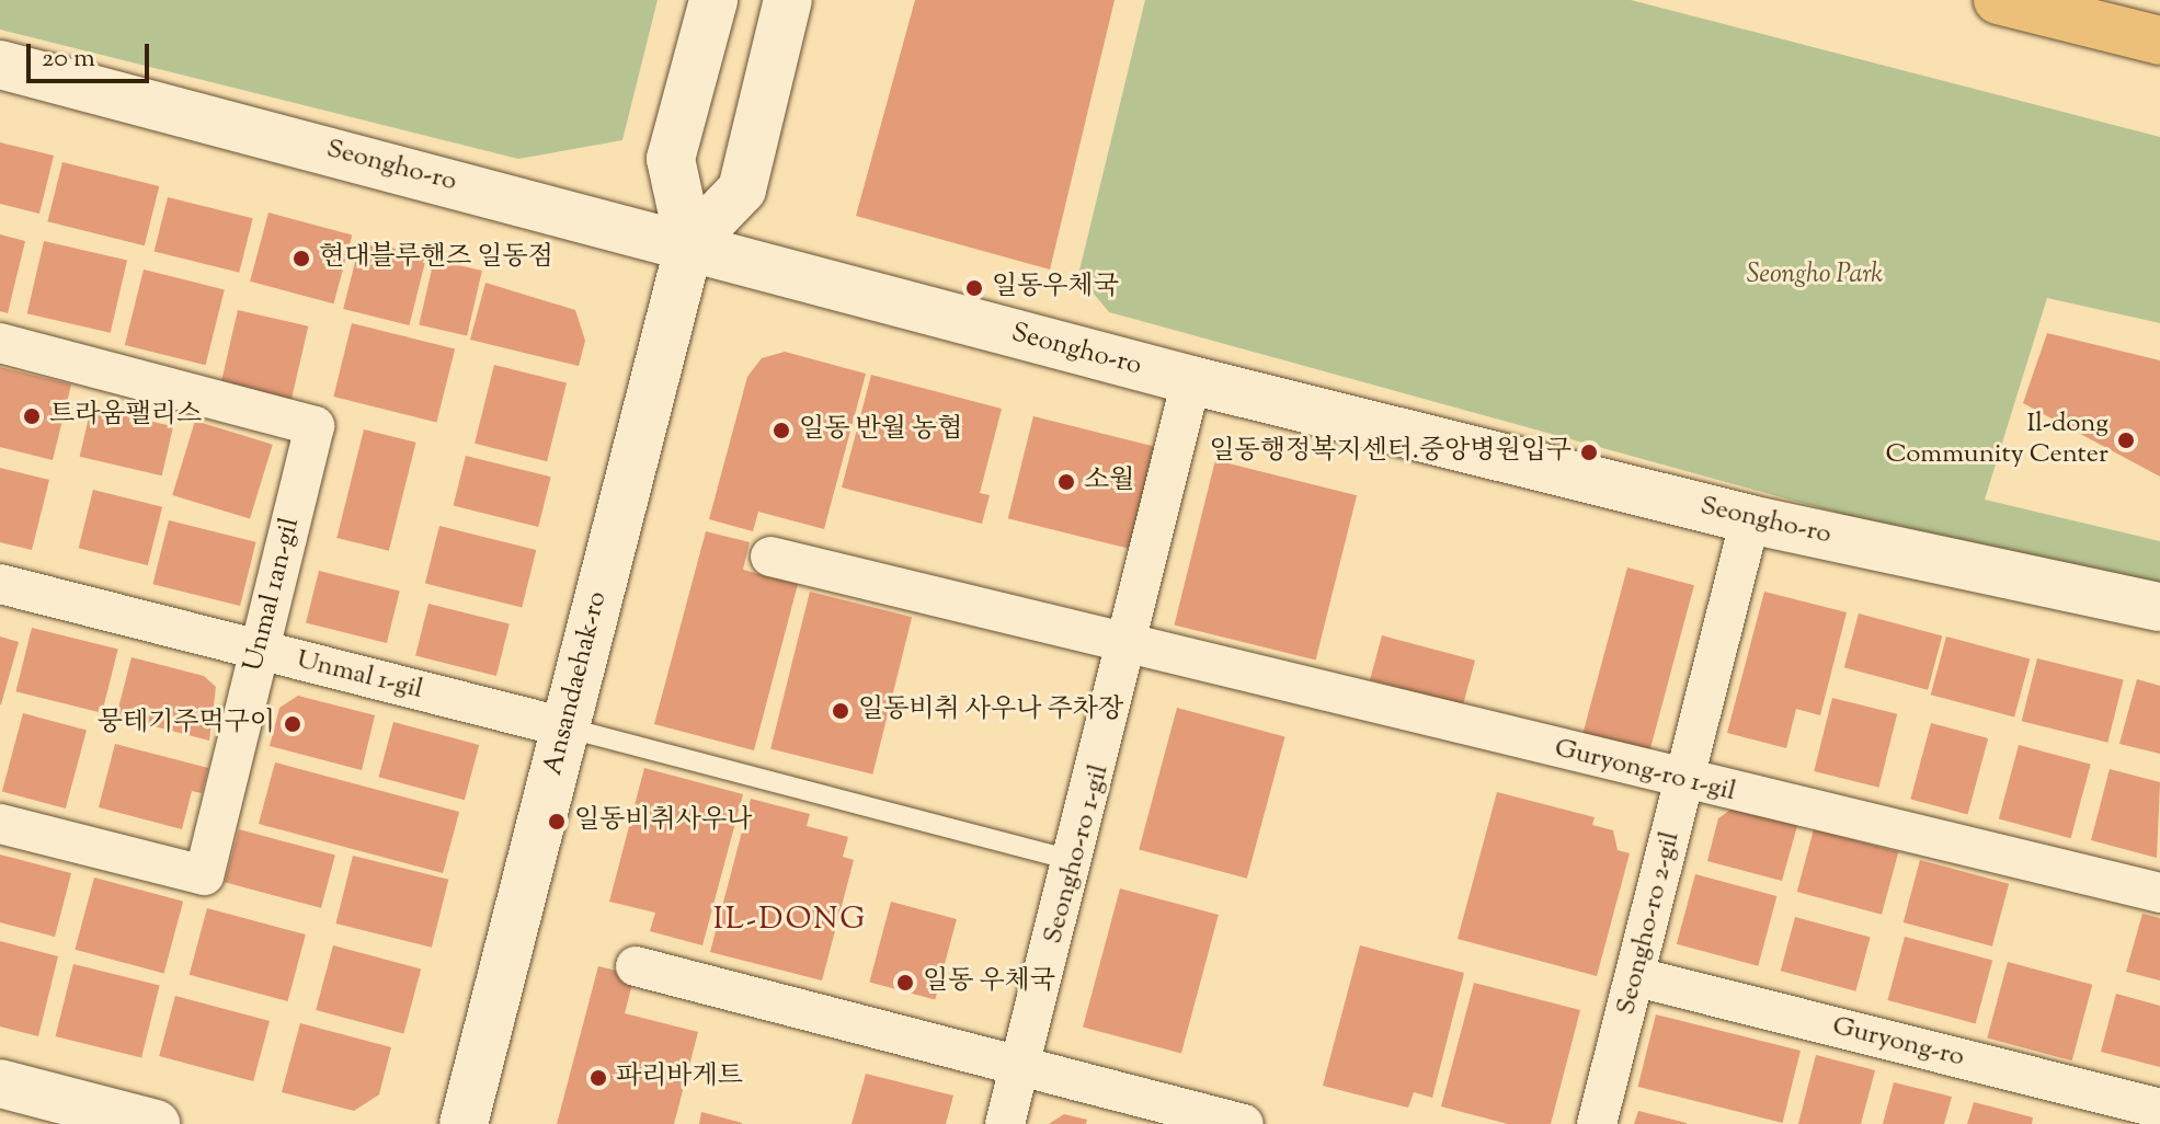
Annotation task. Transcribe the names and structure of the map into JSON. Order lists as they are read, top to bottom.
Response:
{
  "streets": {
    "street": [
      "Seongho-ro",
      "Unmal 1an-gil",
      "Unmal 1-gil",
      "Ansandaehak-ro",
      "Guryong-ro 1-gil",
      "Seongho-ro 1-gil",
      "Seongho-ro 2-gil",
      "Guryong-ro"
    ]
  },
  "crossings": [
    ["Seongho-ro", "Ansandaehak-ro"],
    ["Seongho-ro", "Seongho-ro 1-gil"],
    ["Seongho-ro", "Seongho-ro 2-gil"],
    ["Unmal 1an-gil", "Unmal 1-gil"],
    ["Unmal 1-gil", "Ansandaehak-ro"],
    ["Guryong-ro 1-gil", "Seongho-ro 1-gil"],
    ["Guryong-ro 1-gil", "Seongho-ro 2-gil"],
    ["Seongho-ro 2-gil", "Guryong-ro"]
  ],
  "districts": ["IL-DONG"],
  "parks": ["Seongho Park"],
  "places": [
    "현대블루핸즈 일동점",
    "일동우체국",
    "트라움팰리스",
    "일동 반월 농협",
    "Il-dong Community Center",
    "일동행정복지센터.중앙병원입구",
    "소월",
    "일동비취 사우나 주차장",
    "뭉테기주먹구이",
    "일동비취사우나",
    "일동 우체국",
    "파리바게트"
  ],
  "scale_bar": "20 m"
}
